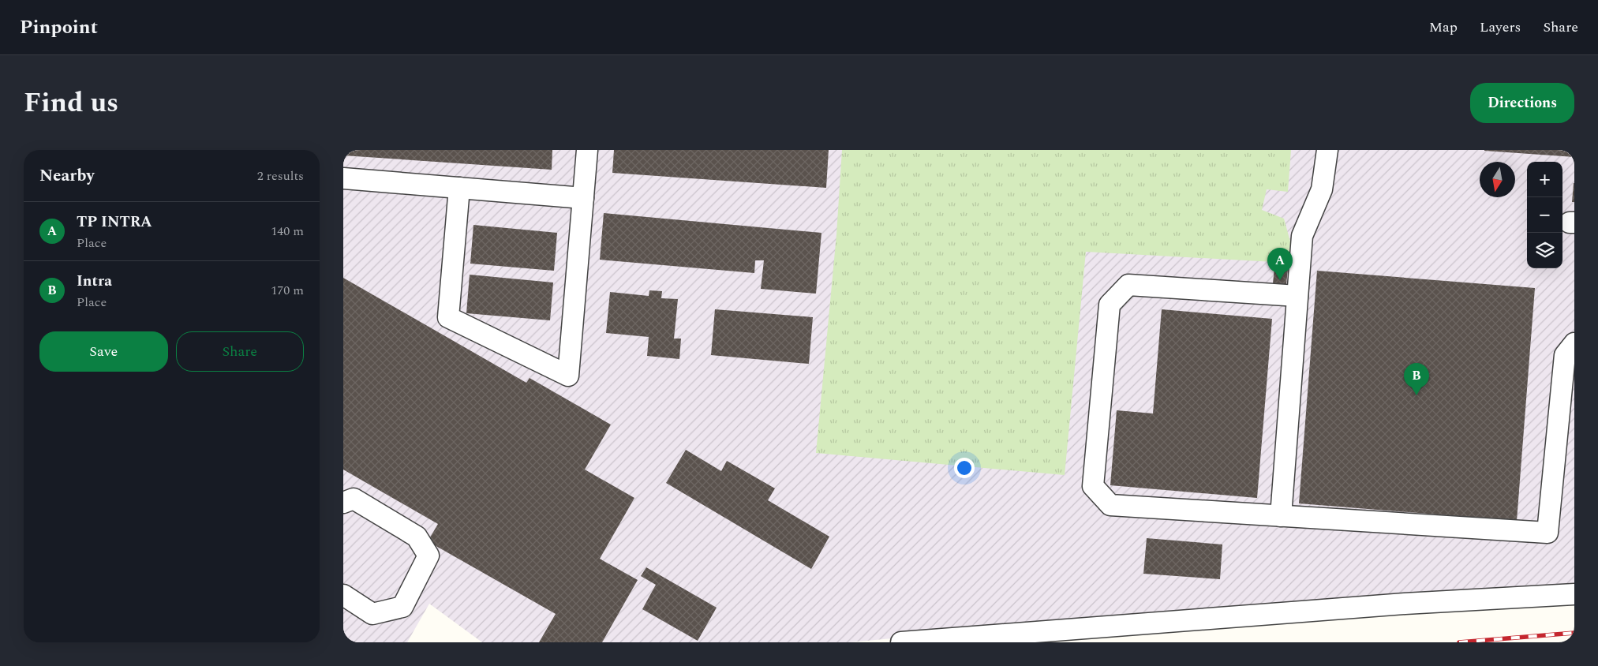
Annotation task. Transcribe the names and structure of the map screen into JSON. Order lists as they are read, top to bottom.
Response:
{
  "north": "bottom",
  "page": {
    "header": "Pinpoint",
    "nav": ["Map", "Layers", "Share"],
    "title": "Find us",
    "buttons": [
      "Directions",
      ["Save", "Share"]
    ],
    "heading": ["Nearby", "2 results"],
    "map_buttons": ["+", "−"],
    "list": [
      {
        "mark": "A",
        "name": "TP INTRA",
        "note": "Place",
        "value": "140 m"
      },
      {
        "mark": "B",
        "name": "Intra",
        "note": "Place",
        "value": "170 m"
      }
    ],
    "pins": ["A", "B"]
  }
}
